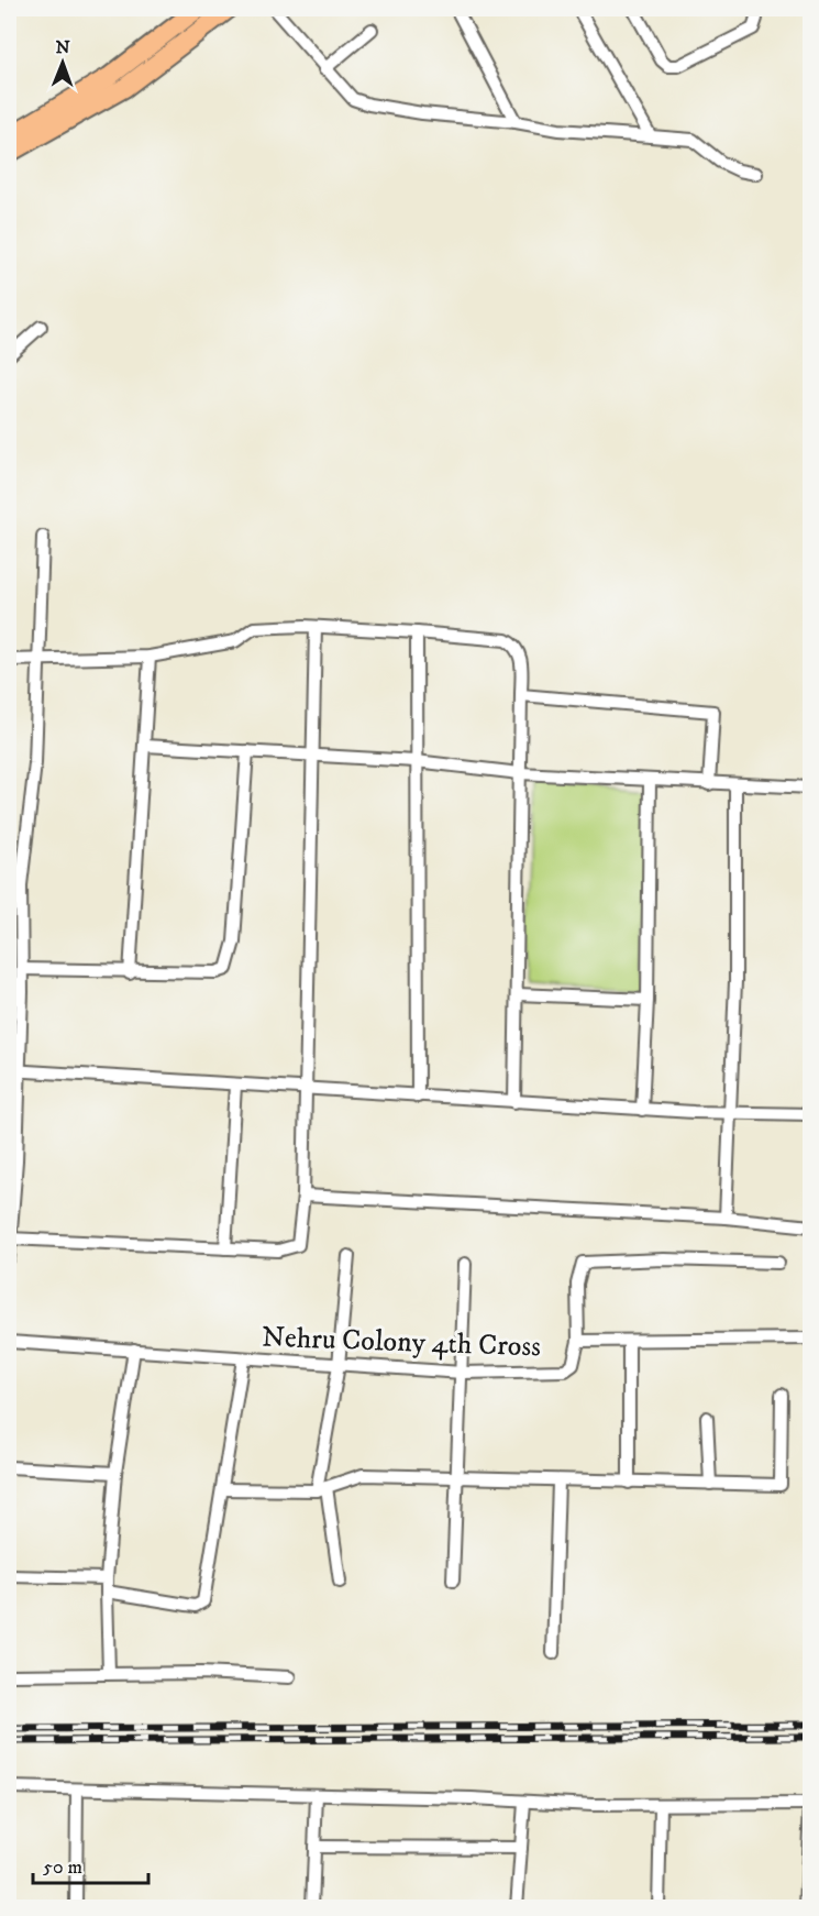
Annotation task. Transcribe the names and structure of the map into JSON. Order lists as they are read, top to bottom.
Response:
{
  "streets": {
    "street": ["Nehru Colony 4th Cross"]
  },
  "scale_bar": "50 m",
  "north": "top"
}
